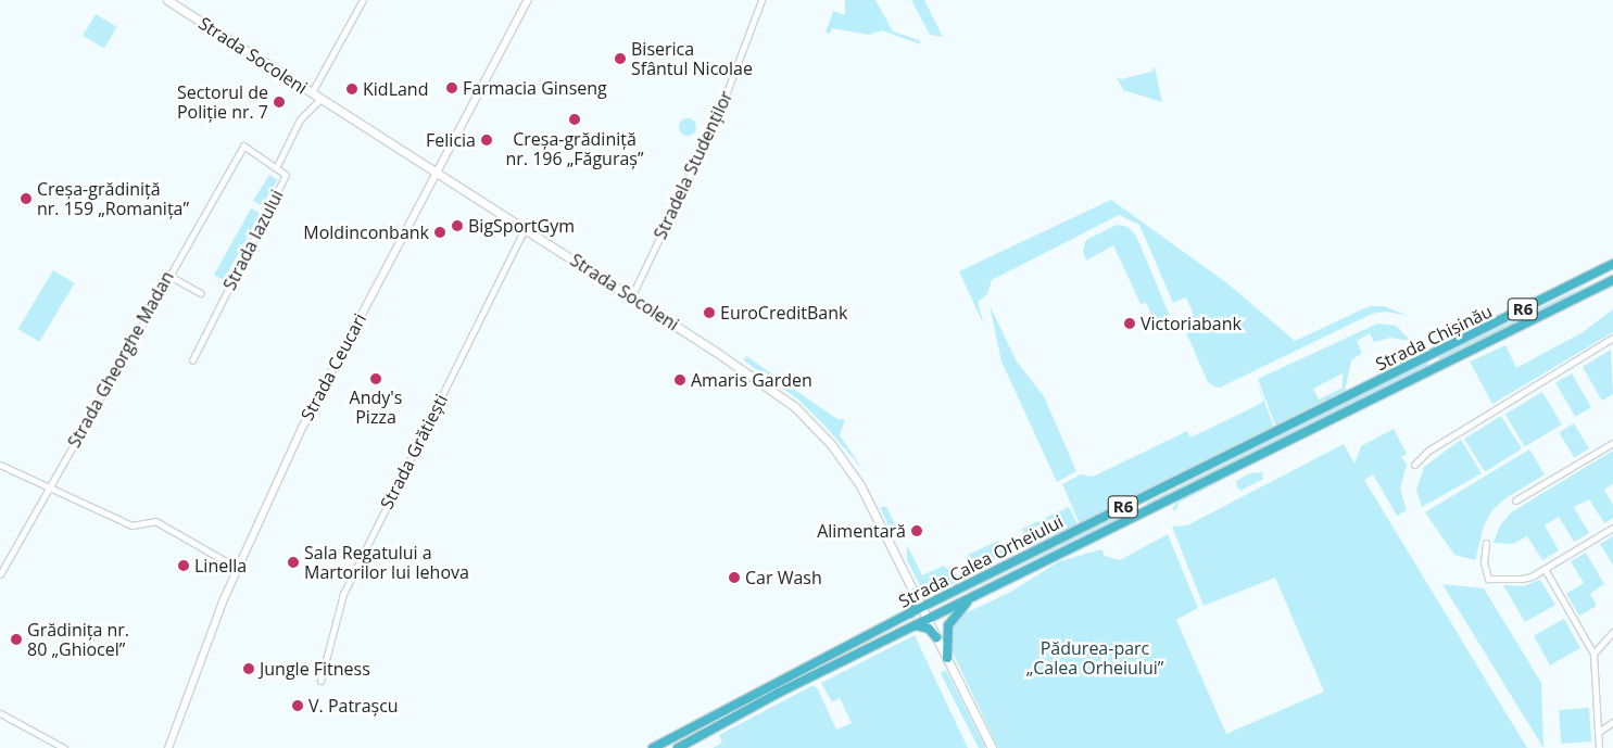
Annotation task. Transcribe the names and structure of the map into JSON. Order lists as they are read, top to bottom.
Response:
{
  "streets": {
    "highway": ["R6", "Strada Chișinău", "Strada Calea Orheiului"],
    "main road": ["Strada Socoleni"],
    "street": [
      "Stradela Studenților",
      "Strada Iazului",
      "Strada Gheorghe Madan",
      "Strada Ceucari",
      "Strada Grătiești"
    ]
  },
  "crossings": [
    ["Strada Socoleni", "Stradela Studenților"],
    ["Strada Socoleni", "Strada Iazului"],
    ["Strada Socoleni", "Strada Ceucari"],
    ["Strada Socoleni", "Strada Grătiești"],
    ["Strada Socoleni", "Strada Calea Orheiului"],
    ["Strada Iazului", "Strada Gheorghe Madan"],
    ["Strada Chișinău", "Strada Calea Orheiului"]
  ],
  "parks": ["Pădurea-parc „Calea Orheiului”"],
  "places": [
    "Biserica Sfântul Nicolae",
    "Farmacia Ginseng",
    "KidLand",
    "Sectorul de Poliție nr. 7",
    "Creșa-grădiniță nr. 196 „Făguraș”",
    "Felicia",
    "Creșa-grădiniță nr. 159 „Romanița”",
    "BigSportGym",
    "Moldinconbank",
    "EuroCreditBank",
    "Victoriabank",
    "Andy's Pizza",
    "Amaris Garden",
    "Alimentară",
    "Sala Regatului a Martorilor lui Iehova",
    "Linella",
    "Car Wash",
    "Grădinița nr. 80 „Ghiocel”",
    "Jungle Fitness",
    "V. Patrașcu"
  ]
}
